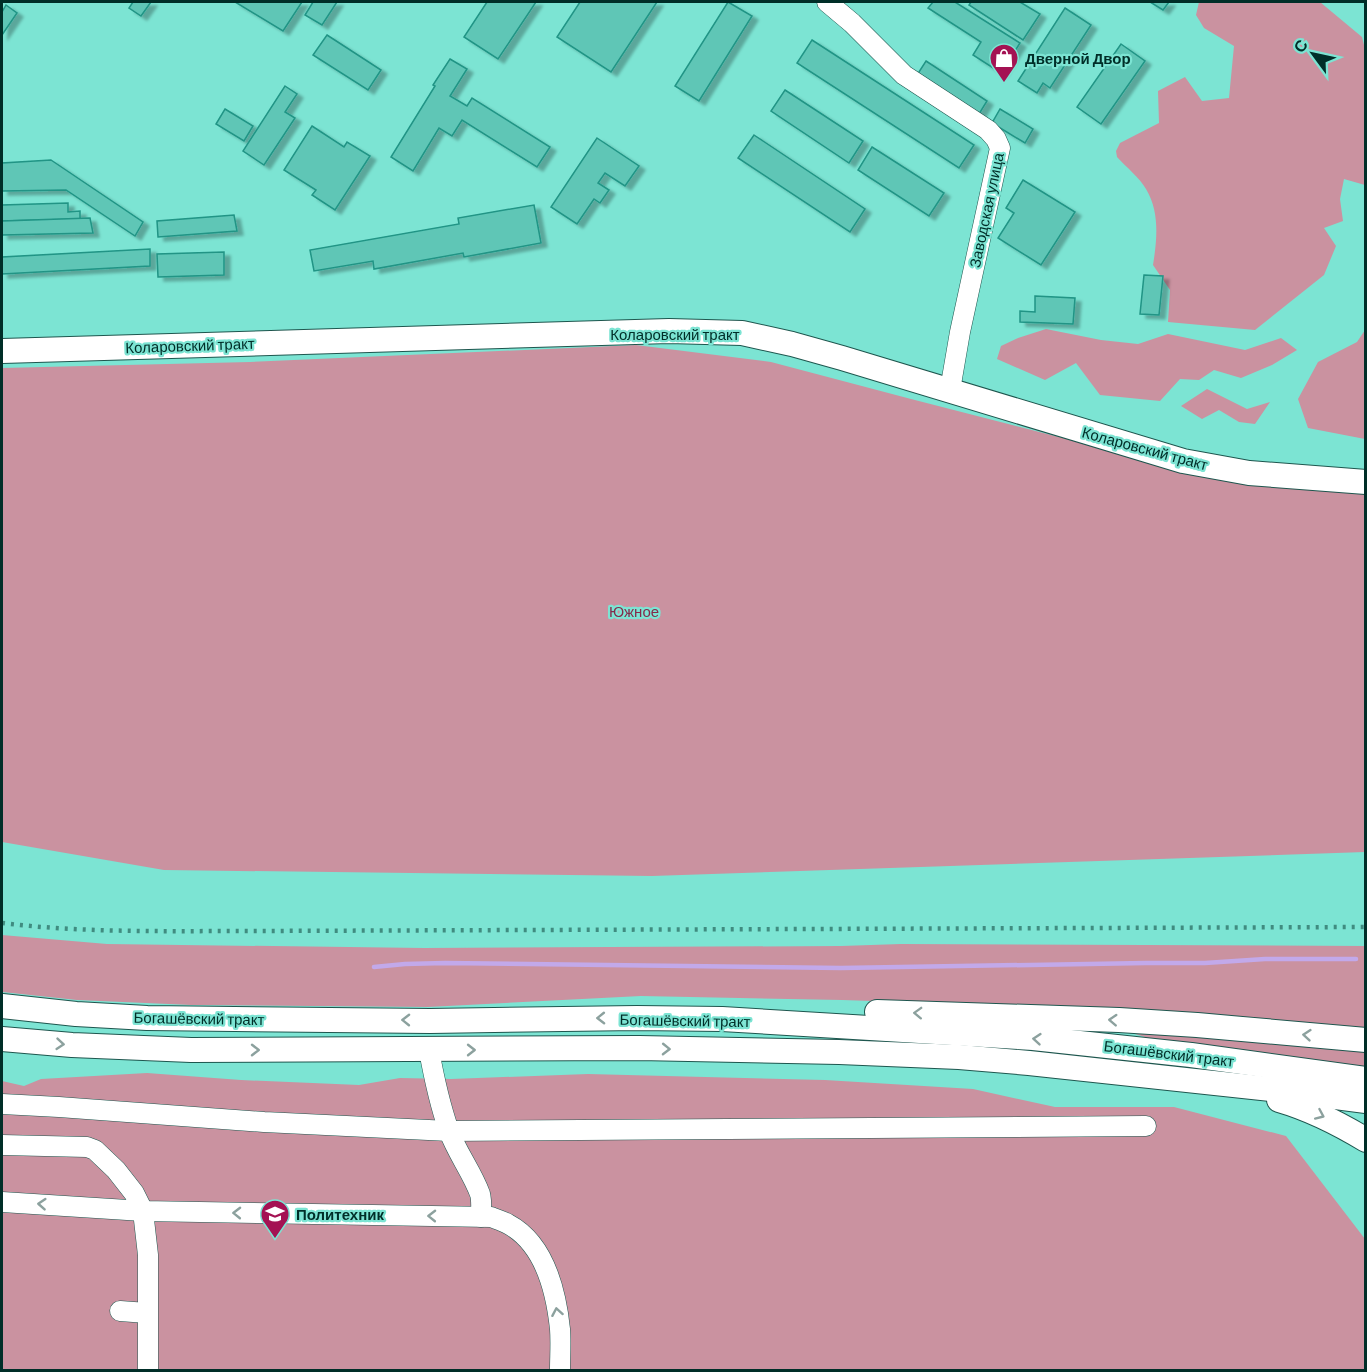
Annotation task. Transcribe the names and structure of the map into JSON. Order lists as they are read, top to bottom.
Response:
{
  "streets": {
    "main road": ["Коларовский тракт", "Богашёвский тракт"],
    "street": ["Заводская улица"]
  },
  "crossings": [
    ["Заводская улица", "Коларовский тракт"]
  ],
  "parks": ["Южное"],
  "places": {
    "shop": ["Дверной Двор"],
    "school or university": ["Политехник"]
  },
  "north": "top left"
}
